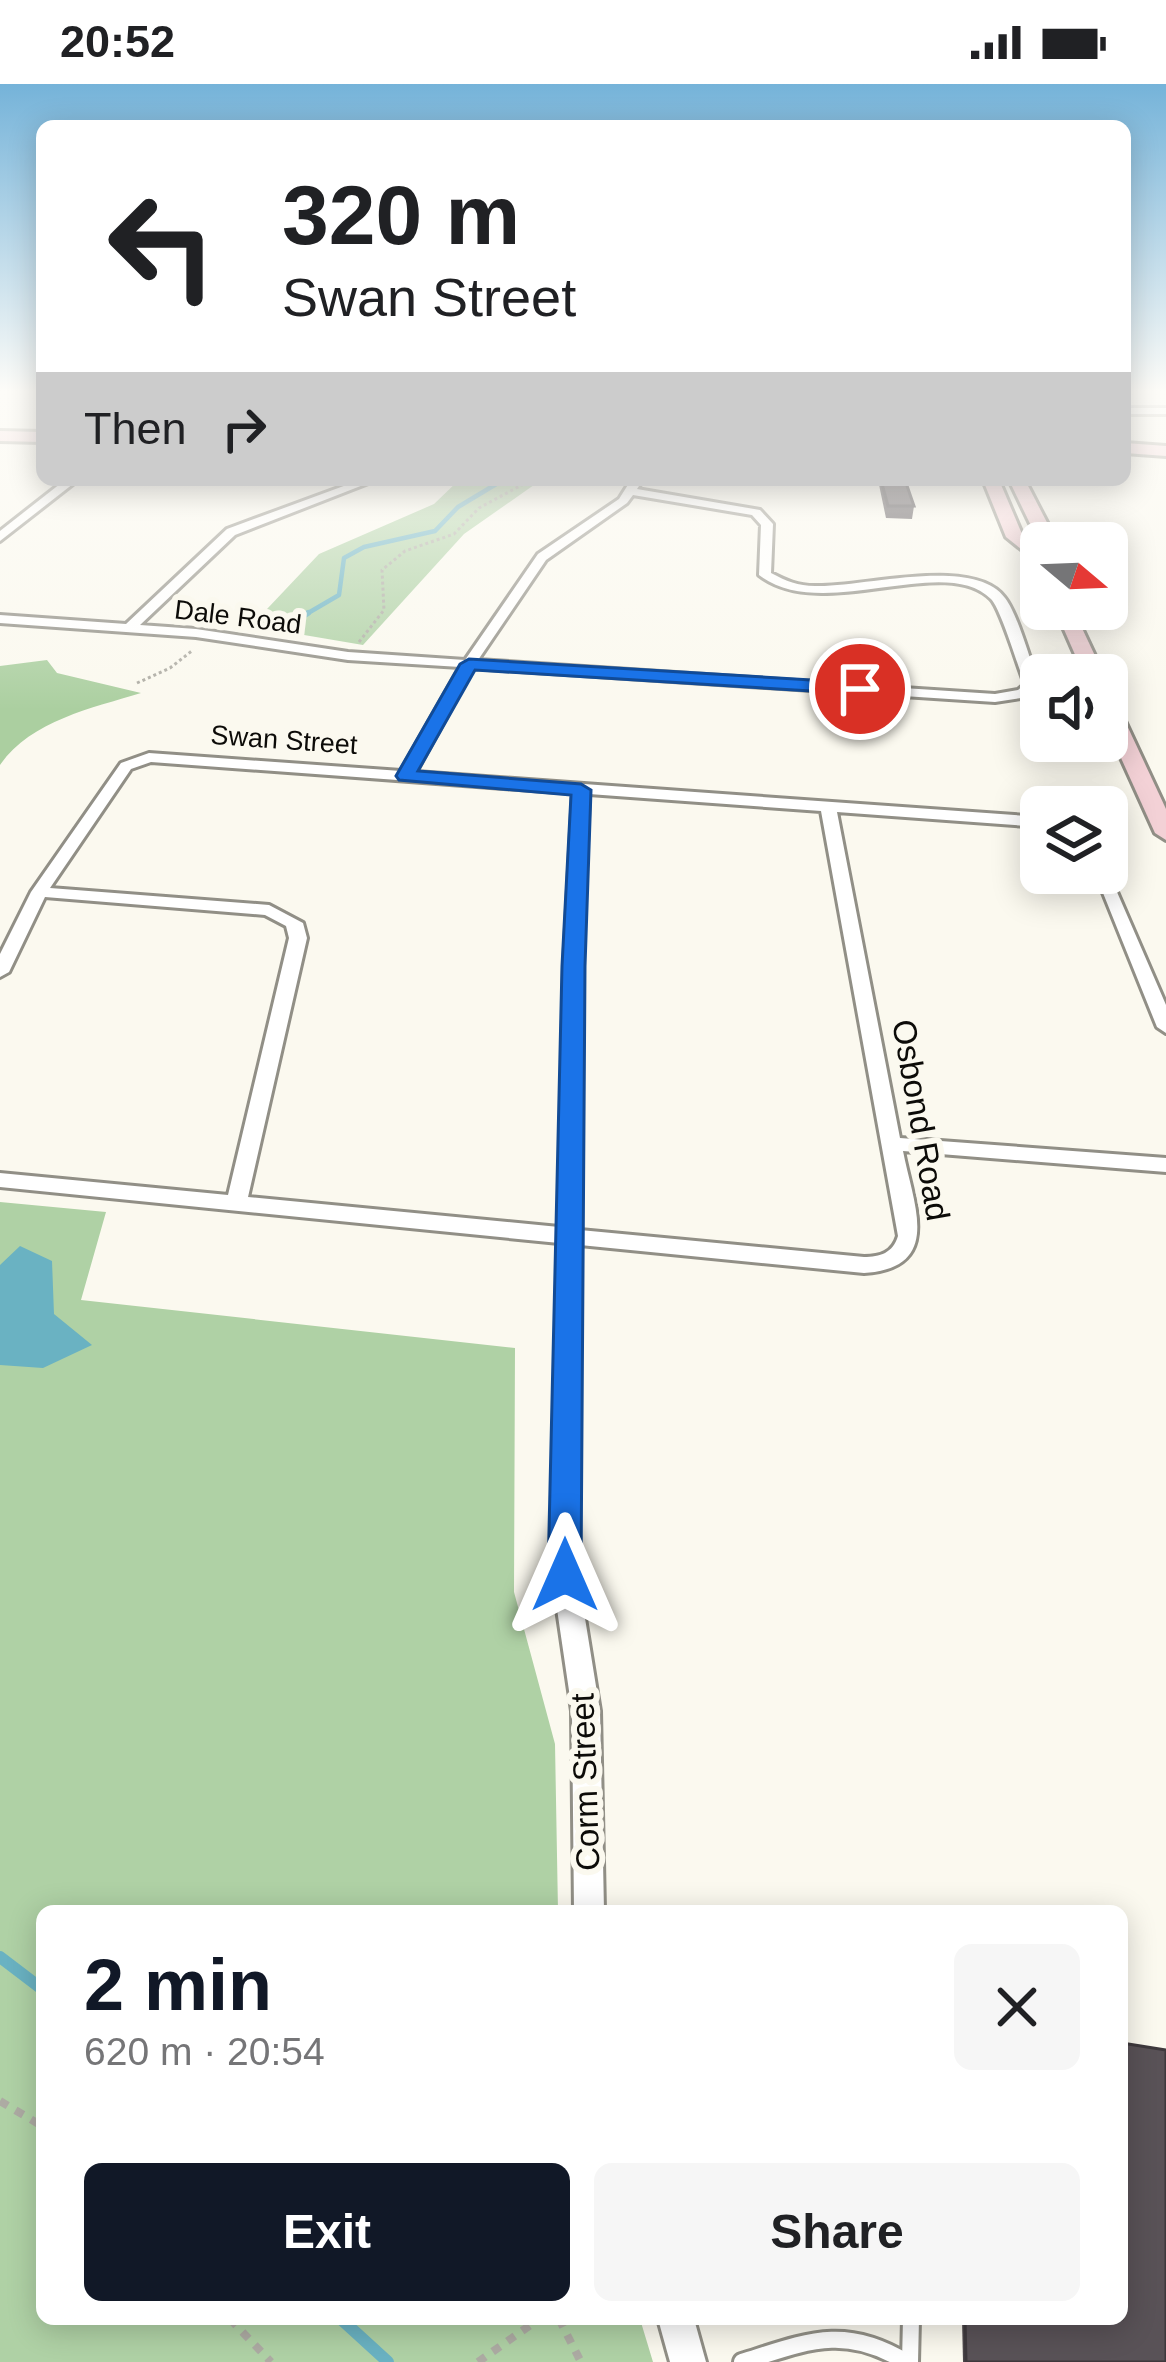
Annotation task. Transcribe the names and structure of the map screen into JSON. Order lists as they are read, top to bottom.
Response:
{
  "streets": {
    "street": [
      "Dale Road",
      "Swan Street",
      "Osbond Road",
      "Corm Street"
    ]
  },
  "crossings": [
    ["Swan Street", "Osbond Road"],
    ["Swan Street", "Corm Street"],
    ["Osbond Road", "Corm Street"]
  ],
  "north": "right",
  "page": {
    "status": "20:52",
    "turn": ["320 m", "Swan Street"],
    "then": "Then",
    "heading": ["2 min", "620 m · 20:54"],
    "buttons": ["Exit", "Share"]
  }
}
